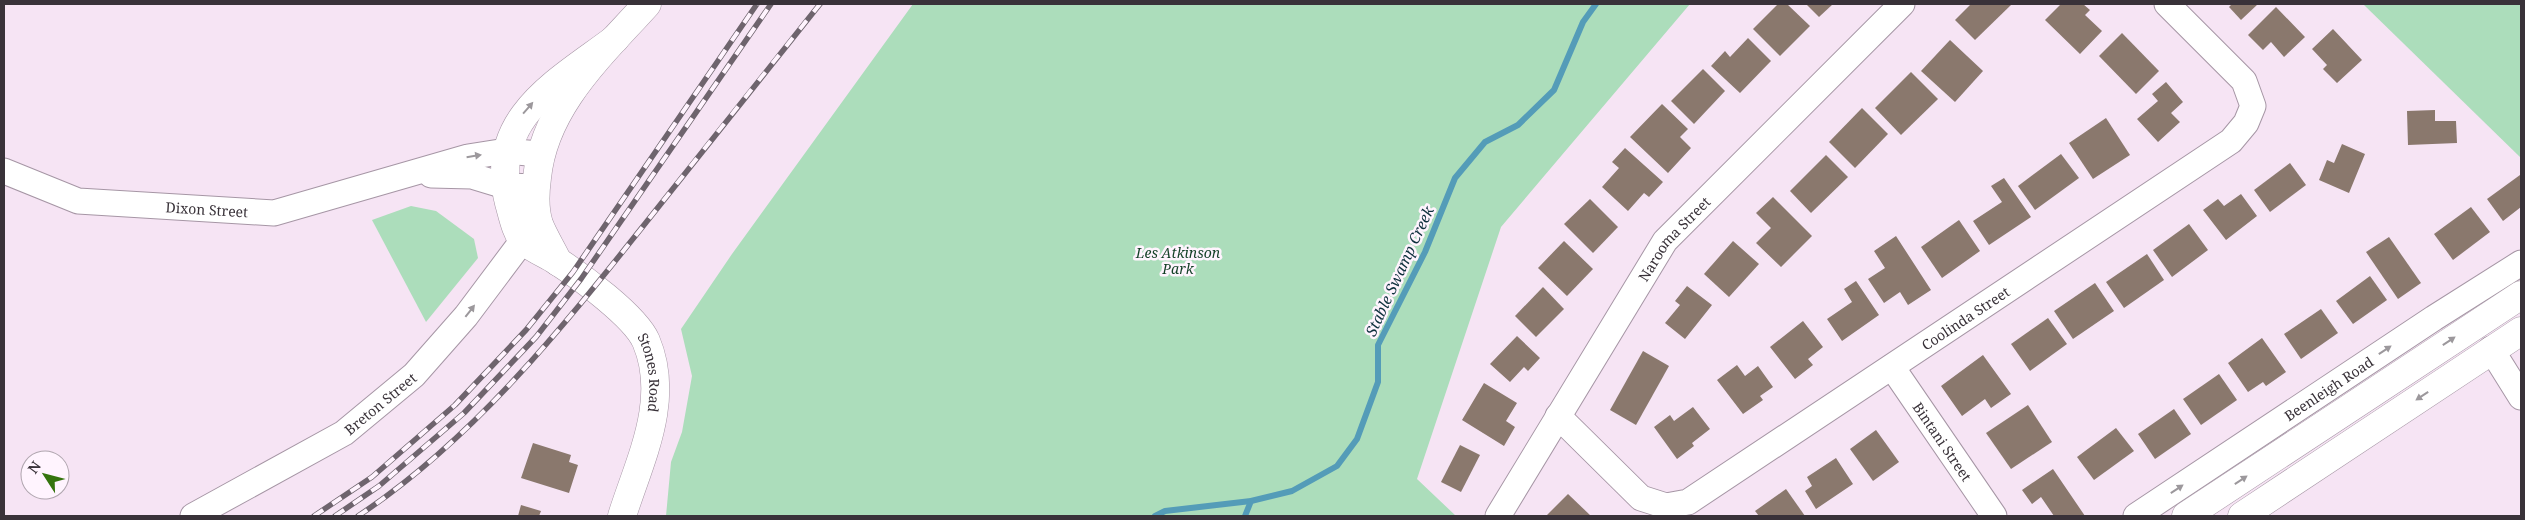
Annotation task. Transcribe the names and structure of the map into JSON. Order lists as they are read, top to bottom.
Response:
{
  "streets": {
    "street": [
      "Dixon Street",
      "Narooma Street",
      "Coolinda Street",
      "Stones Road",
      "Beenleigh Road",
      "Breton Street",
      "Bintani Street"
    ]
  },
  "crossings": [
    ["Dixon Street", "Stones Road"],
    ["Narooma Street", "Coolinda Street"],
    ["Coolinda Street", "Bintani Street"],
    ["Stones Road", "Breton Street"]
  ],
  "one_way": ["Breton Street"],
  "water": ["Stable Swamp Creek"],
  "parks": ["Les Atkinson Park"],
  "north": "top left"
}
